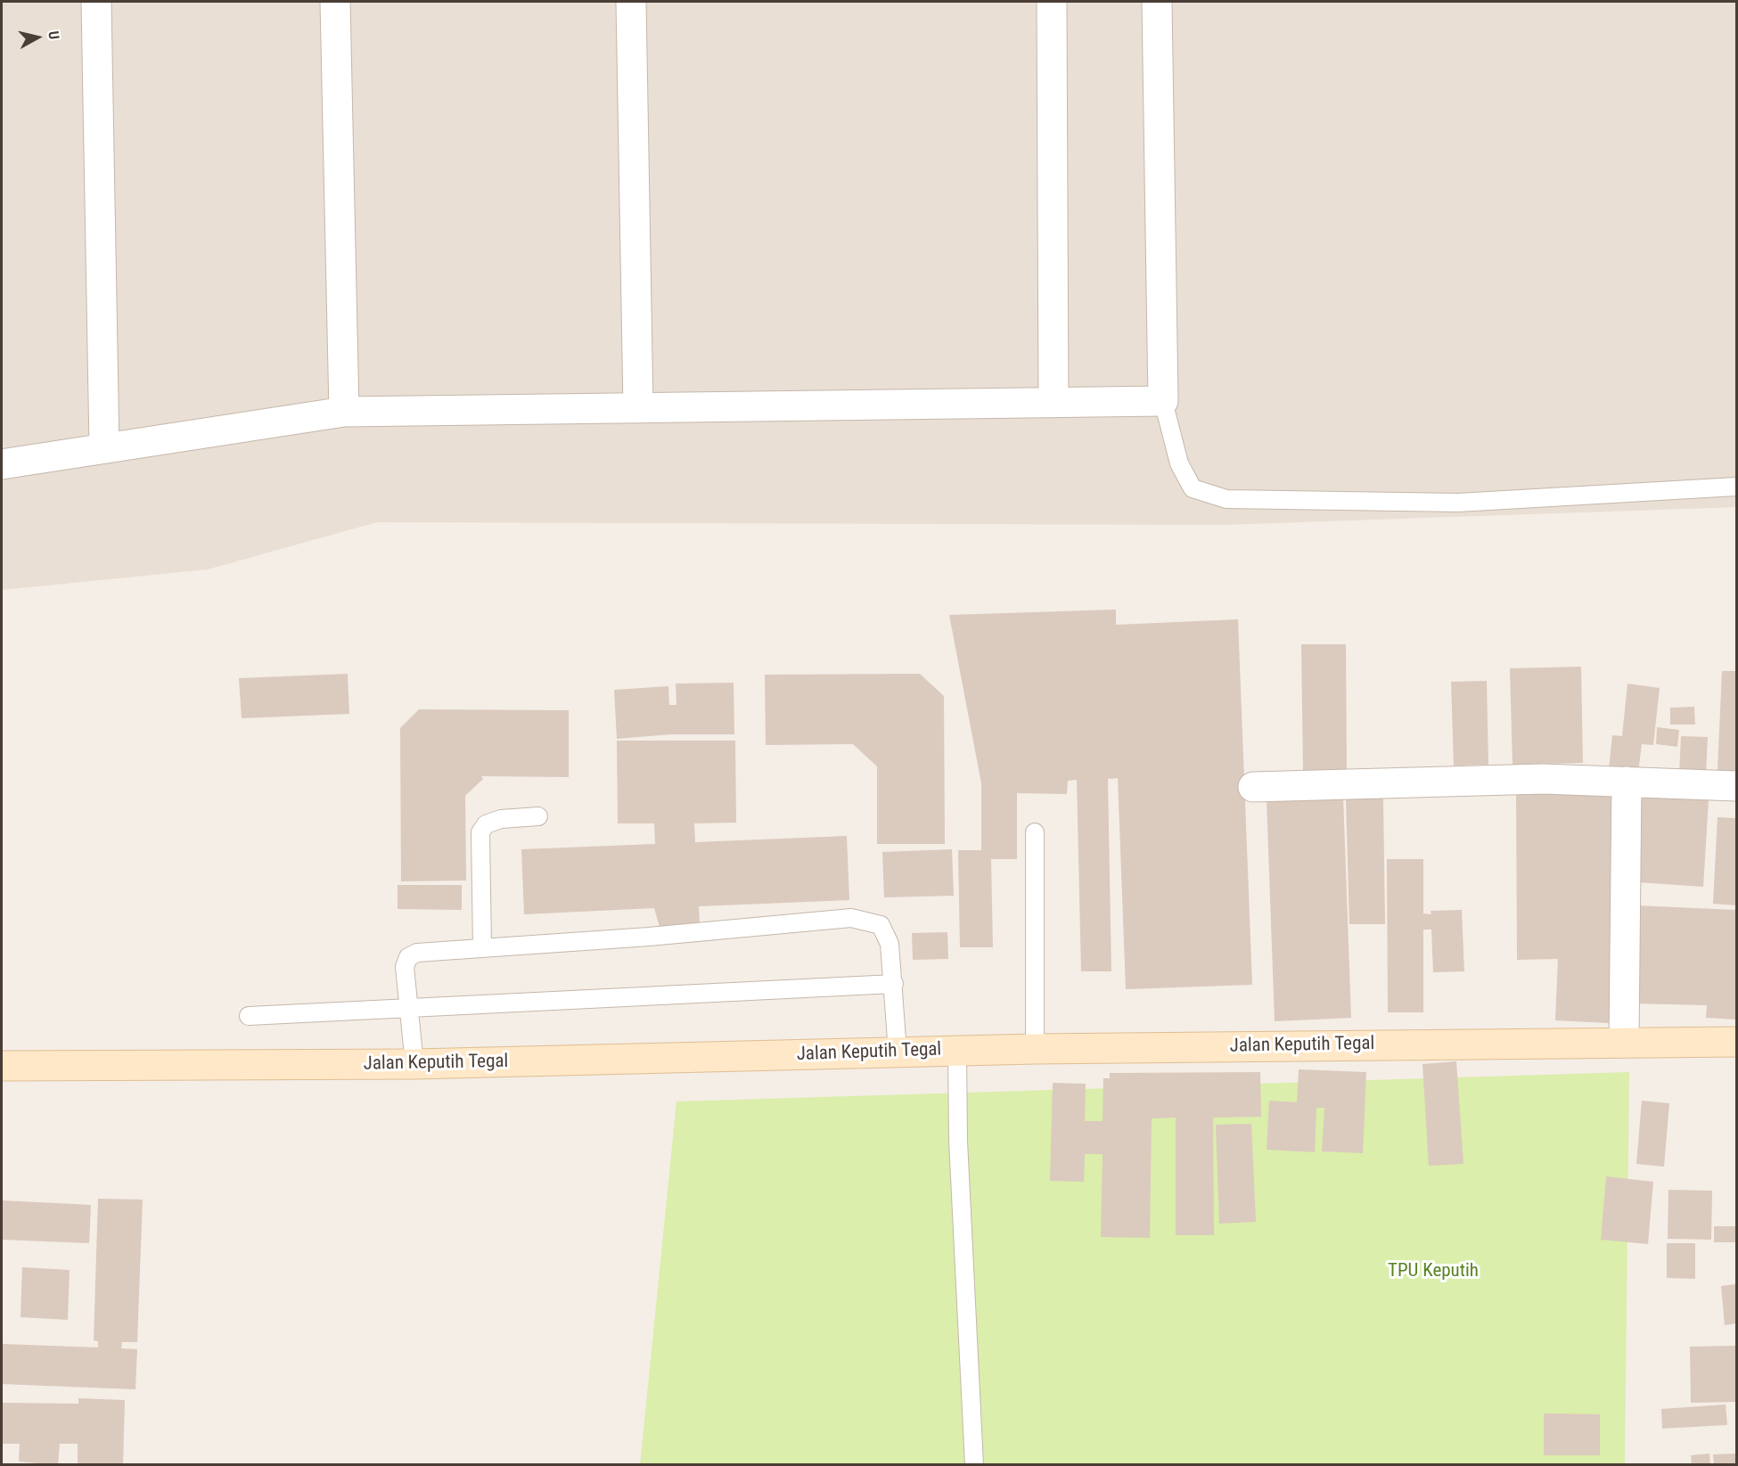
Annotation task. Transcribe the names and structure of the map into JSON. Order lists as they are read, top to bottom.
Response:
{
  "streets": {
    "main road": ["Jalan Keputih Tegal"]
  },
  "parks": ["TPU Keputih"],
  "north": "right"
}
